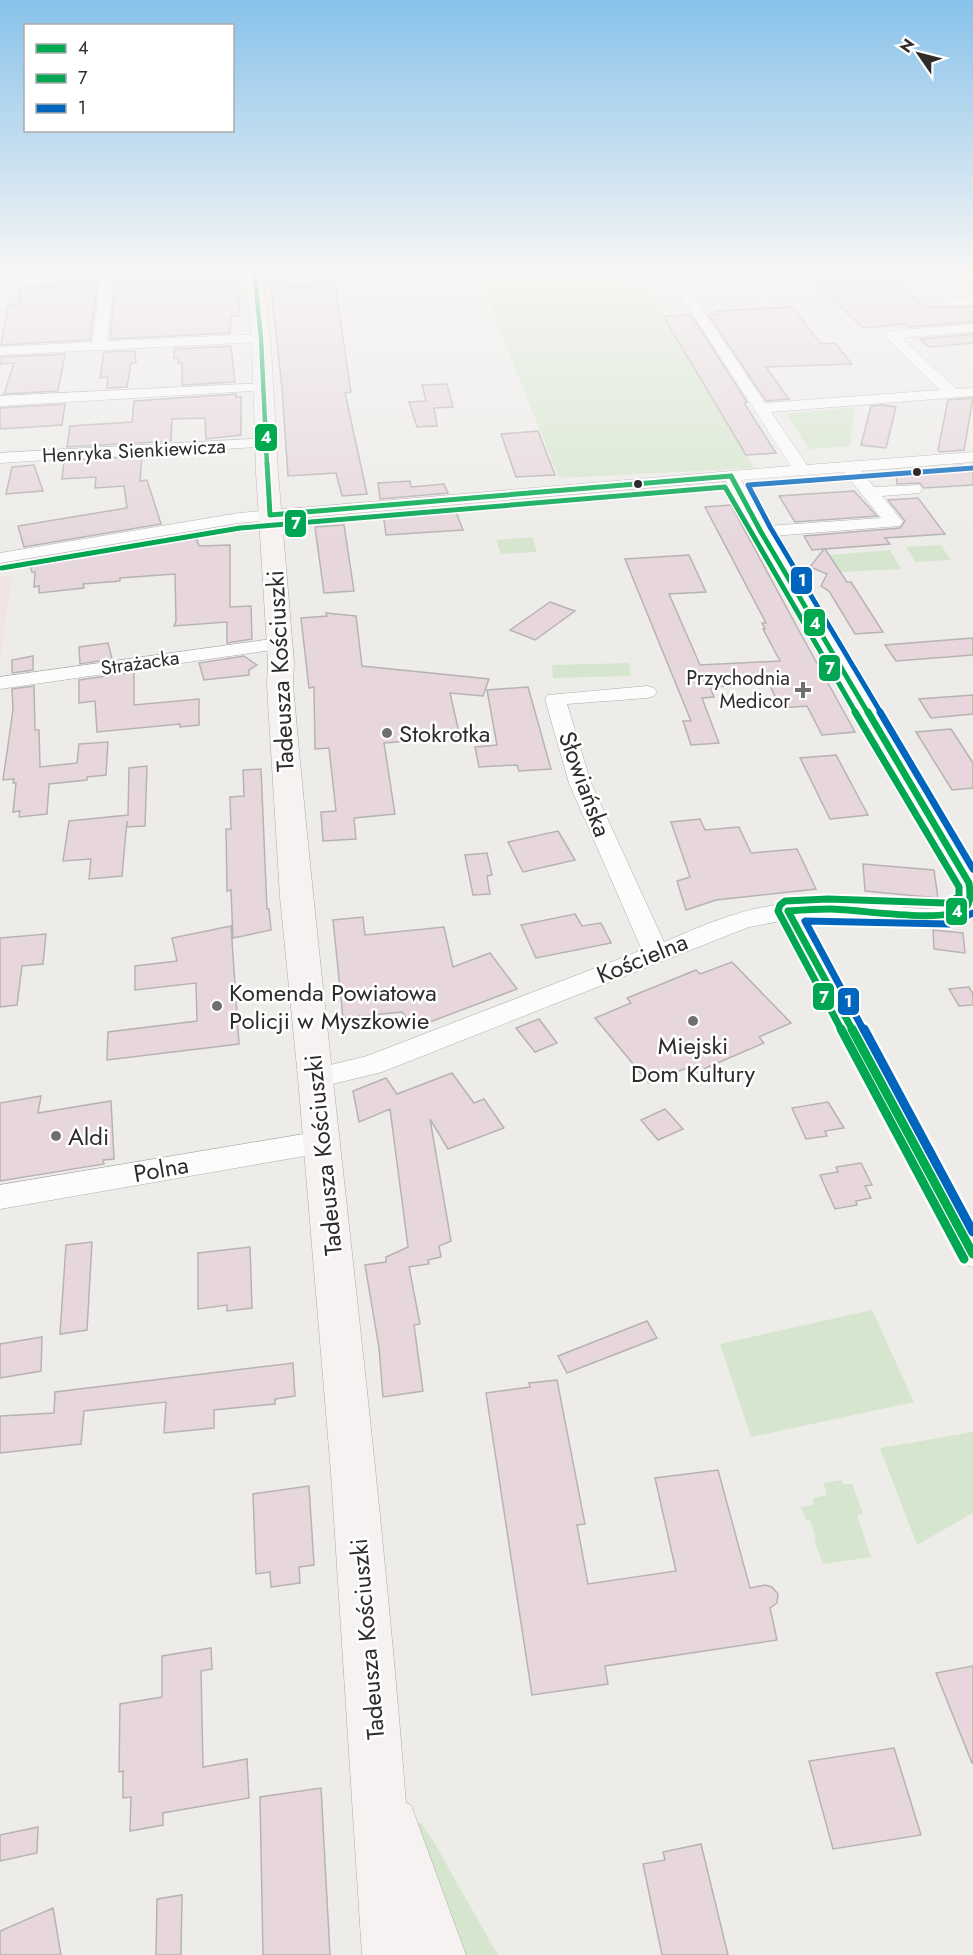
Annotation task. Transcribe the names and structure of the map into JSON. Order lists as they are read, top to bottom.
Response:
{
  "streets": {
    "main road": ["Tadeusza Kościuszki"],
    "street": [
      "Henryka Sienkiewicza",
      "Strażacka",
      "Słowiańska",
      "Kościelna",
      "Polna"
    ]
  },
  "crossings": [
    ["Henryka Sienkiewicza", "Tadeusza Kościuszki"],
    ["Strażacka", "Tadeusza Kościuszki"],
    ["Tadeusza Kościuszki", "Kościelna"],
    ["Tadeusza Kościuszki", "Polna"],
    ["Słowiańska", "Kościelna"]
  ],
  "places": {
    "health": ["Przychodnia Medicor"],
    "other": [
      "Stokrotka",
      "Komenda Powiatowa Policji w Myszkowie",
      "Miejski Dom Kultury",
      "Aldi"
    ]
  },
  "lines": ["transit line 4", "transit line 1", "transit line 7"],
  "legend": ["4", "7", "1"],
  "north": "top left"
}
